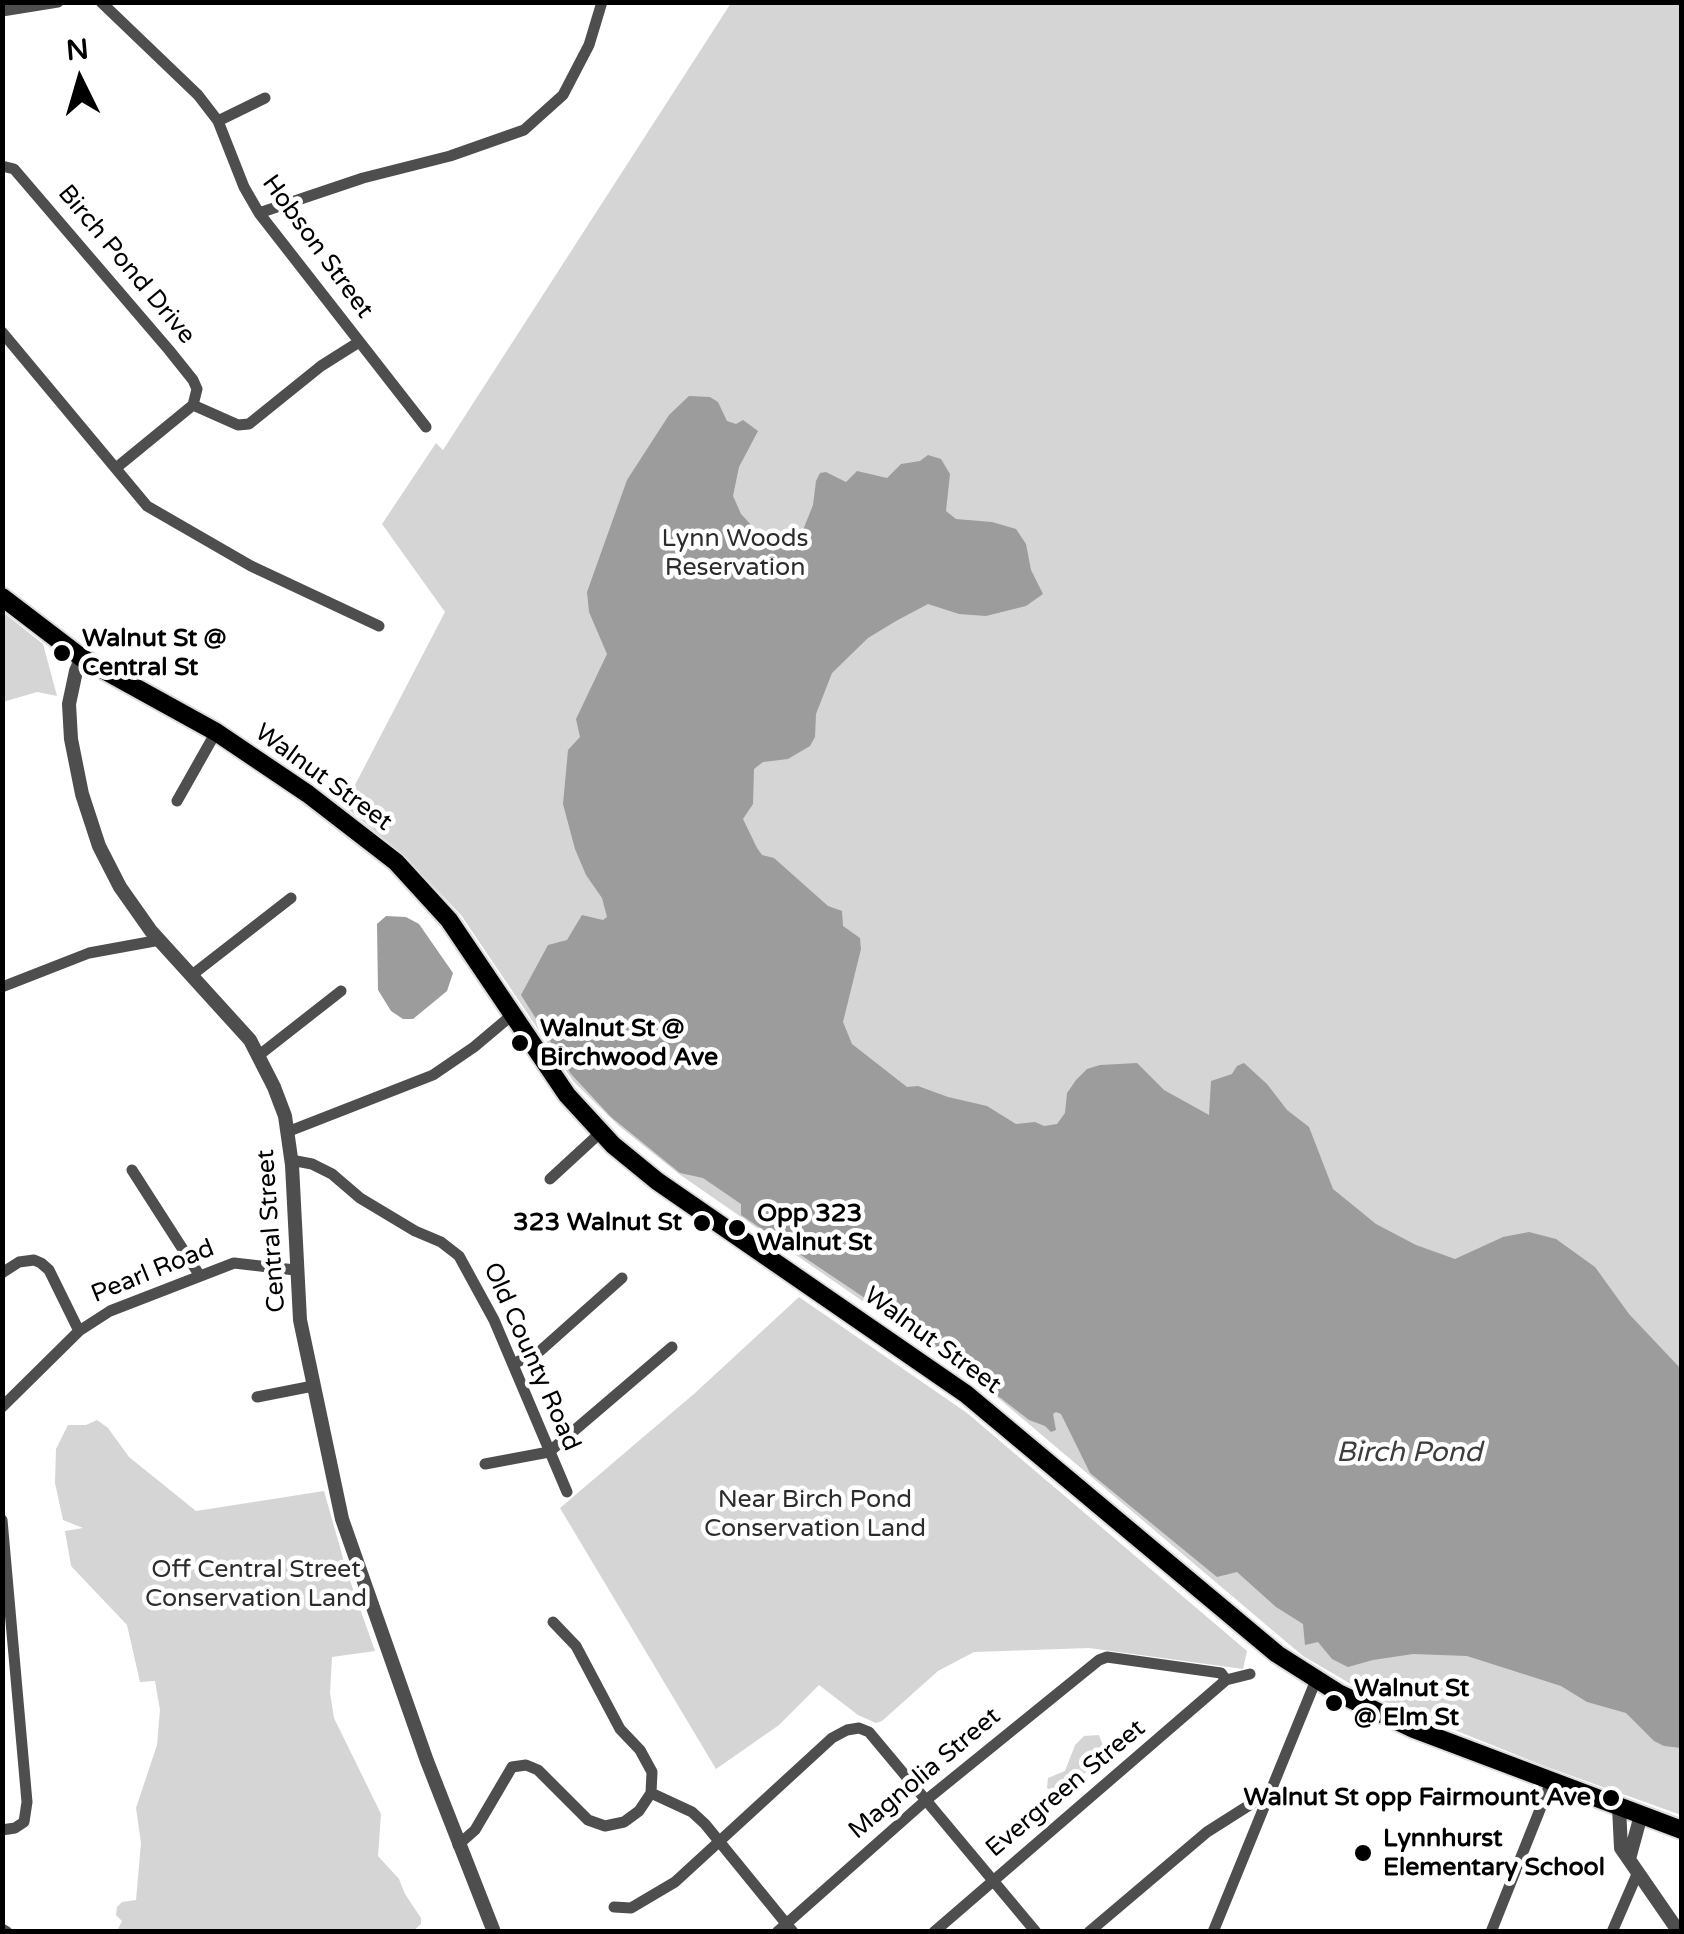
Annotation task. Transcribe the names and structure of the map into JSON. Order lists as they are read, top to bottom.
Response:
{
  "streets": {
    "main road": ["Walnut Street"],
    "street": [
      "Hobson Street",
      "Birch Pond Drive",
      "Central Street",
      "Pearl Road",
      "Old County Road",
      "Magnolia Street",
      "Evergreen Street"
    ]
  },
  "crossings": [
    ["Walnut Street", "Central Street"],
    ["Central Street", "Pearl Road"],
    ["Central Street", "Old County Road"],
    ["Magnolia Street", "Evergreen Street"]
  ],
  "water": ["Birch Pond"],
  "parks": ["Lynn Woods Reservation", "Near Birch Pond Conservation Land", "Off Central Street Conservation Land"],
  "places": [
    "Walnut St @ Central St",
    "Walnut St @ Birchwood Ave",
    "323 Walnut St",
    "Opp 323 Walnut St",
    "Walnut St @ Elm St",
    "Walnut St opp Fairmount Ave",
    "Lynnhurst Elementary School"
  ],
  "north": "top"
}
